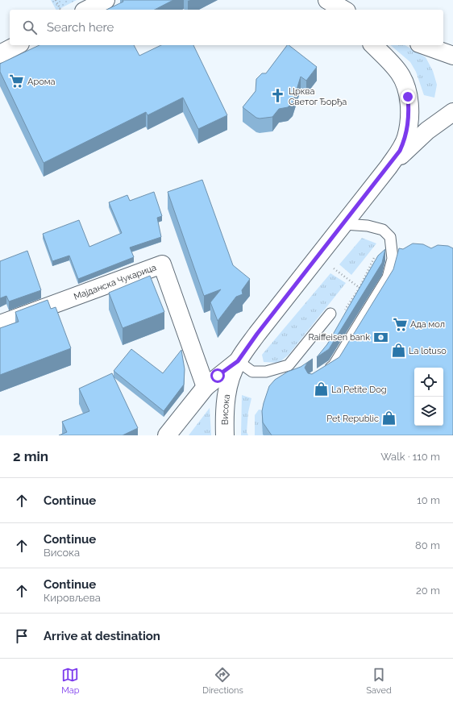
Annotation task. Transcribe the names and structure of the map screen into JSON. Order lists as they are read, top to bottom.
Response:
{
  "streets": {
    "main road": ["Мајданска Чукарица", "Висока"]
  },
  "places": {
    "supermarket": ["Арома", "Ада мол"],
    "church": ["Црква Светог Ђорђа"],
    "bank": ["Raiffeisen bank"],
    "shop": ["La lotuso", "La Petite Dog", "Pet Republic"]
  },
  "page": {
    "search": "Search here",
    "heading": ["2 min", "Walk · 110 m"],
    "list": [
      ["Continue", "10 m"],
      ["Continue", "Висока", "80 m"],
      ["Continue", "Кировљева", "20 m"],
      "Arrive at destination"
    ],
    "nav": ["Map", "Directions", "Saved"]
  }
}
